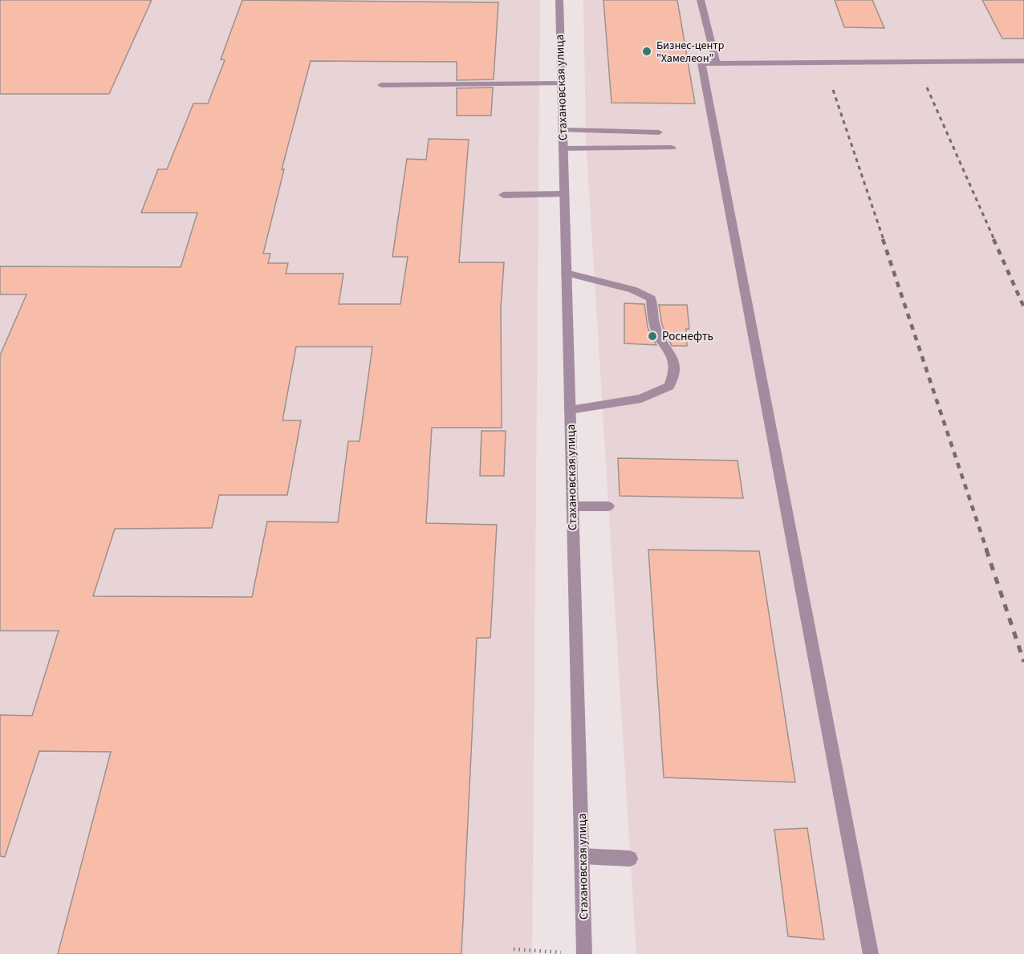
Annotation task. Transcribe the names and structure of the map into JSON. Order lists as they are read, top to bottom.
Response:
{
  "streets": {
    "street": ["Стахановская улица"]
  },
  "places": ["Бизнес-центр \"Хамелеон\"", "Роснефть"]
}
